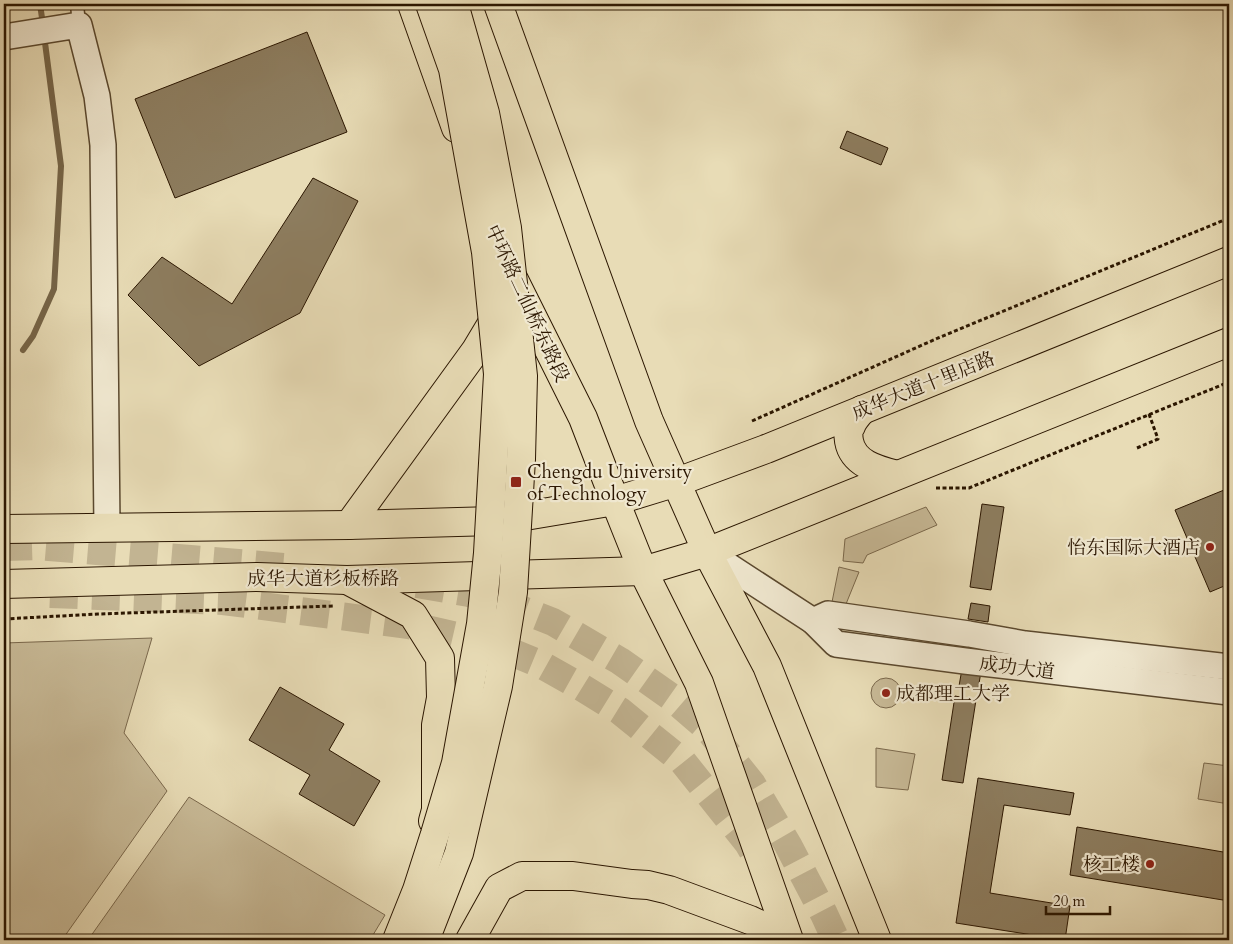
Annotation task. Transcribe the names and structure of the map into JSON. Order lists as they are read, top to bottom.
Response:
{
  "streets": {
    "main road": ["中环路二仙桥东路段", "成华大道十里店路", "成华大道杉板桥路"],
    "street": ["成功大道"]
  },
  "crossings": [
    ["中环路二仙桥东路段", "成华大道十里店路"],
    ["中环路二仙桥东路段", "成华大道杉板桥路"]
  ],
  "places": {
    "transit": ["Chengdu University of Technology"],
    "other": ["怡东国际大酒店", "成都理工大学", "核工楼"]
  },
  "scale_bar": "20 m"
}
